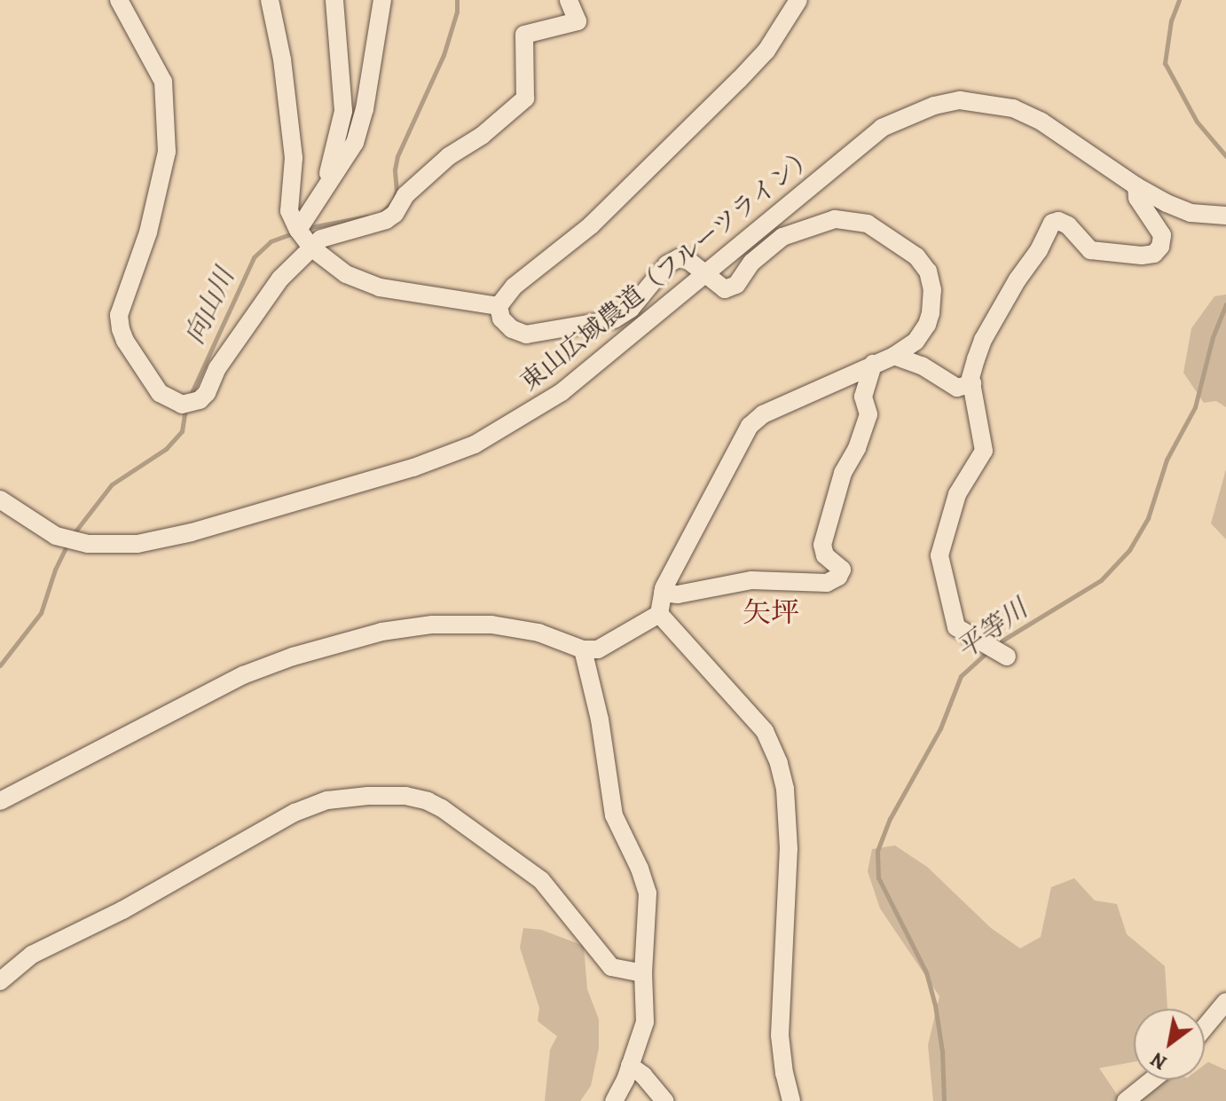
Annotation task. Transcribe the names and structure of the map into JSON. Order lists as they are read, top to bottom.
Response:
{
  "streets": {
    "street": ["東山広域農道（フルーツライン）"]
  },
  "districts": ["矢坪"],
  "water": ["向山川", "平等川"],
  "north": "bottom left"
}
